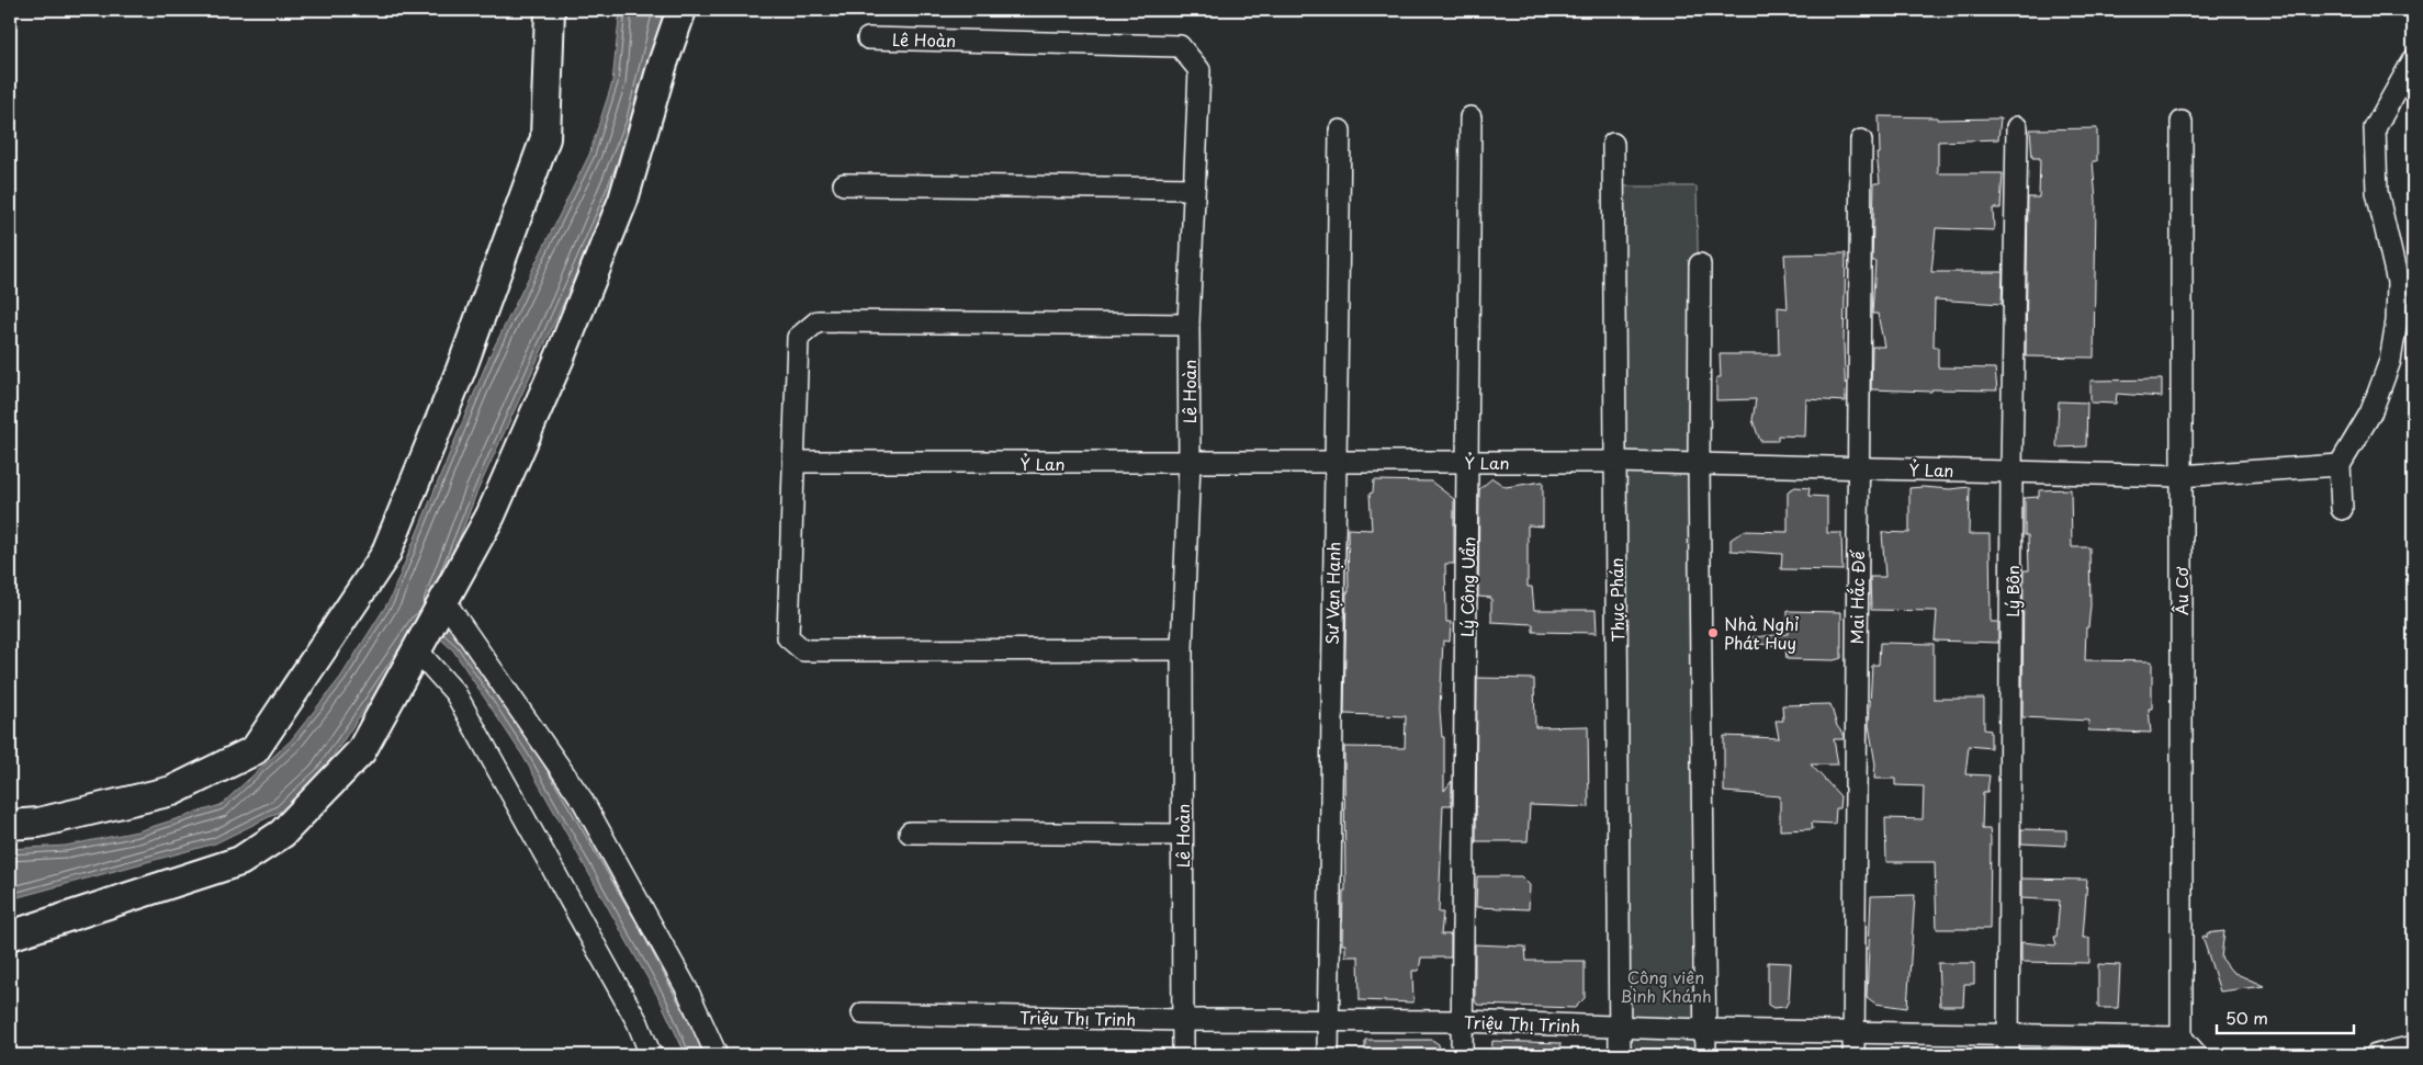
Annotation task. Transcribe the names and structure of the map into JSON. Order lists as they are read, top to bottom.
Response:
{
  "streets": {
    "street": [
      "Lê Hoàn",
      "Ỷ Lan",
      "Lý Công Uẩn",
      "Lý Bôn",
      "Âu Cơ",
      "Sư Vạn Hạnh",
      "Mai Hắc Đế",
      "Thục Phán",
      "Triệu Thị Trinh"
    ]
  },
  "crossings": [
    ["Lê Hoàn", "Ỷ Lan"],
    ["Lê Hoàn", "Triệu Thị Trinh"],
    ["Ỷ Lan", "Lý Công Uẩn"],
    ["Ỷ Lan", "Lý Bôn"],
    ["Ỷ Lan", "Âu Cơ"],
    ["Ỷ Lan", "Sư Vạn Hạnh"],
    ["Ỷ Lan", "Mai Hắc Đế"],
    ["Ỷ Lan", "Thục Phán"],
    ["Lý Công Uẩn", "Triệu Thị Trinh"],
    ["Lý Bôn", "Triệu Thị Trinh"],
    ["Âu Cơ", "Triệu Thị Trinh"],
    ["Sư Vạn Hạnh", "Triệu Thị Trinh"],
    ["Mai Hắc Đế", "Triệu Thị Trinh"],
    ["Thục Phán", "Triệu Thị Trinh"]
  ],
  "parks": ["Công viên Bình Khánh"],
  "places": ["Nhà Nghỉ Phát Huy"],
  "scale_bar": "50 m"
}
